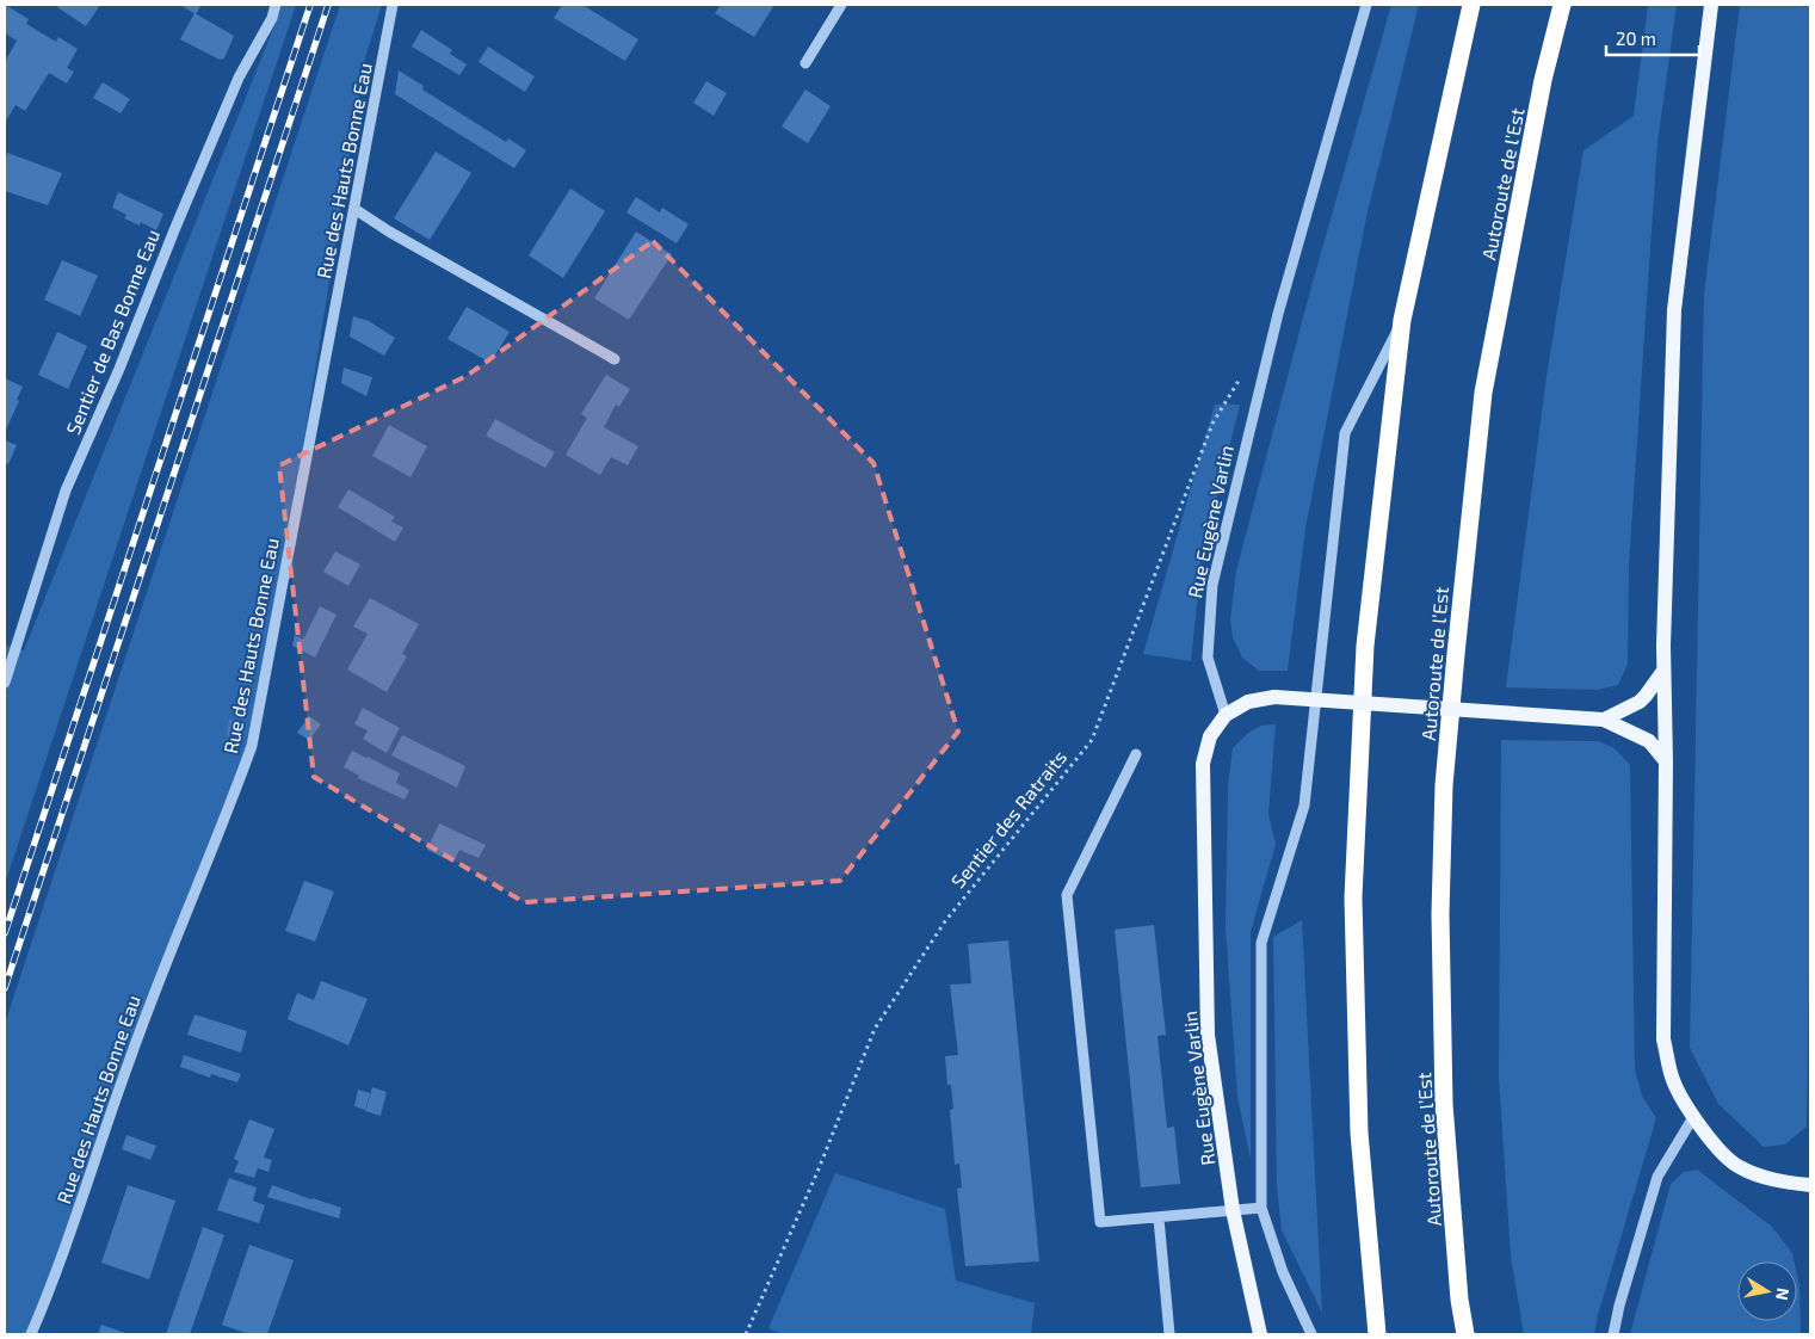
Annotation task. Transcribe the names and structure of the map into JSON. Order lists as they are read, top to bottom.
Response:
{
  "streets": {
    "highway": ["Autoroute de l’Est"],
    "main road": ["Rue Eugène Varlin"],
    "street": ["Rue des Hauts Bonne Eau", "Sentier de Bas Bonne Eau"],
    "path": ["Sentier des Ratraits"]
  },
  "scale_bar": "20 m",
  "north": "right"
}
